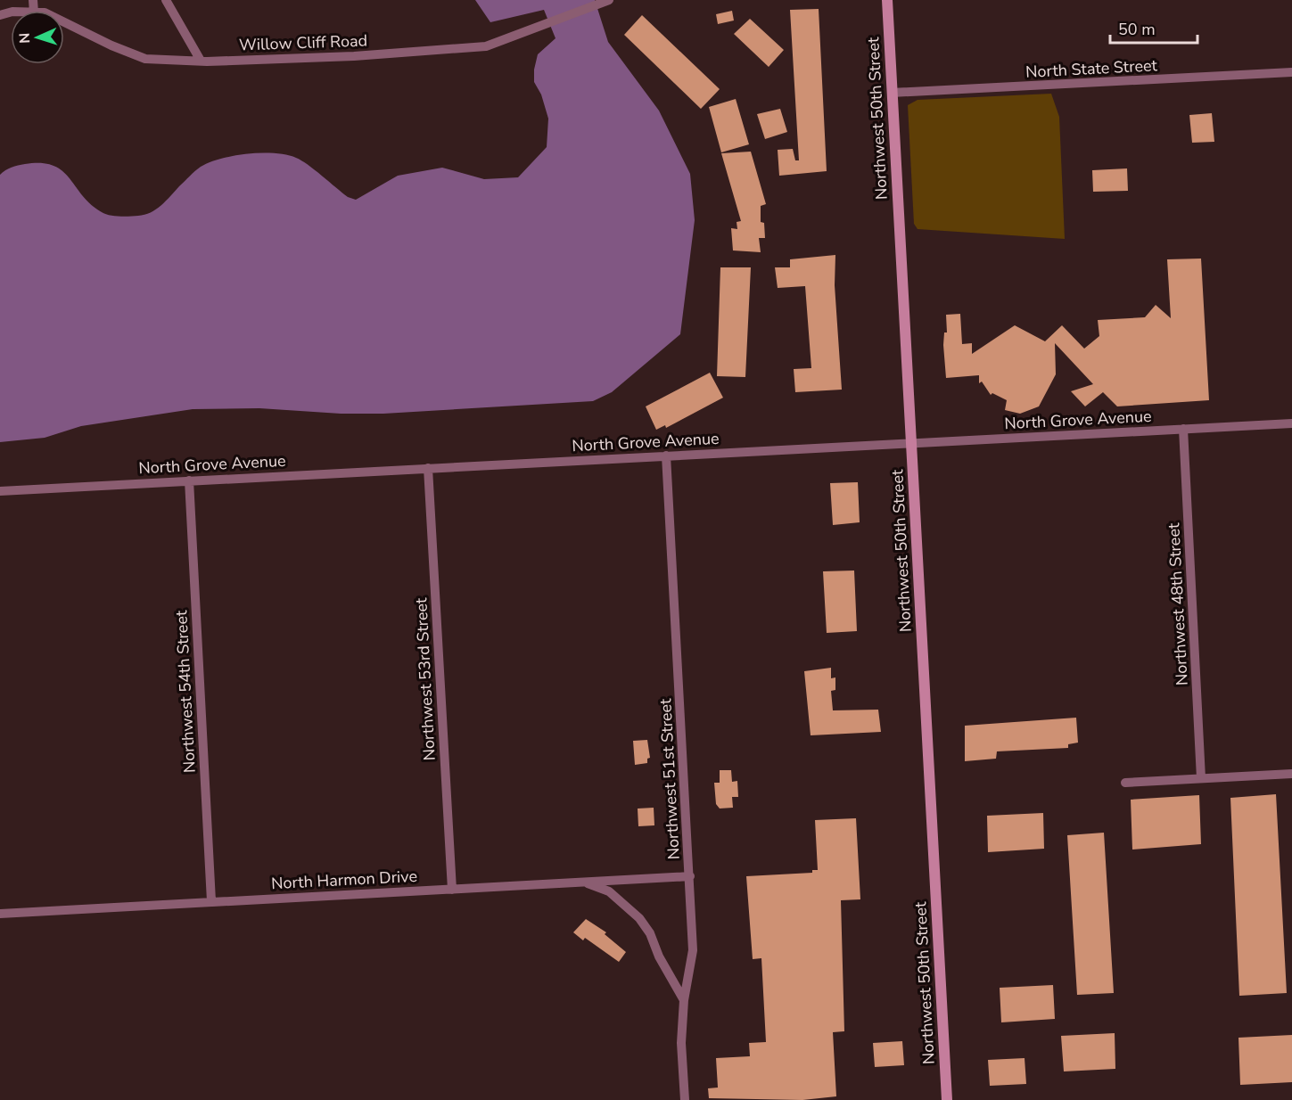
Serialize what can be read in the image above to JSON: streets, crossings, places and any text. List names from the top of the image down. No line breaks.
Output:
{"streets":{"main road":["Northwest 50th Street"],"street":["Willow Cliff Road","North State Street","North Grove Avenue","Northwest 48th Street","Northwest 53rd Street","Northwest 54th Street","Northwest 51st Street","North Harmon Drive"]},"crossings":[["North State Street","Northwest 50th Street"],["Northwest 50th Street","North Grove Avenue"],["North Grove Avenue","Northwest 48th Street"],["North Grove Avenue","Northwest 53rd Street"],["North Grove Avenue","Northwest 54th Street"],["North Grove Avenue","Northwest 51st Street"],["Northwest 53rd Street","North Harmon Drive"],["Northwest 54th Street","North Harmon Drive"],["Northwest 51st Street","North Harmon Drive"]],"scale_bar":"50 m","north":"left"}
